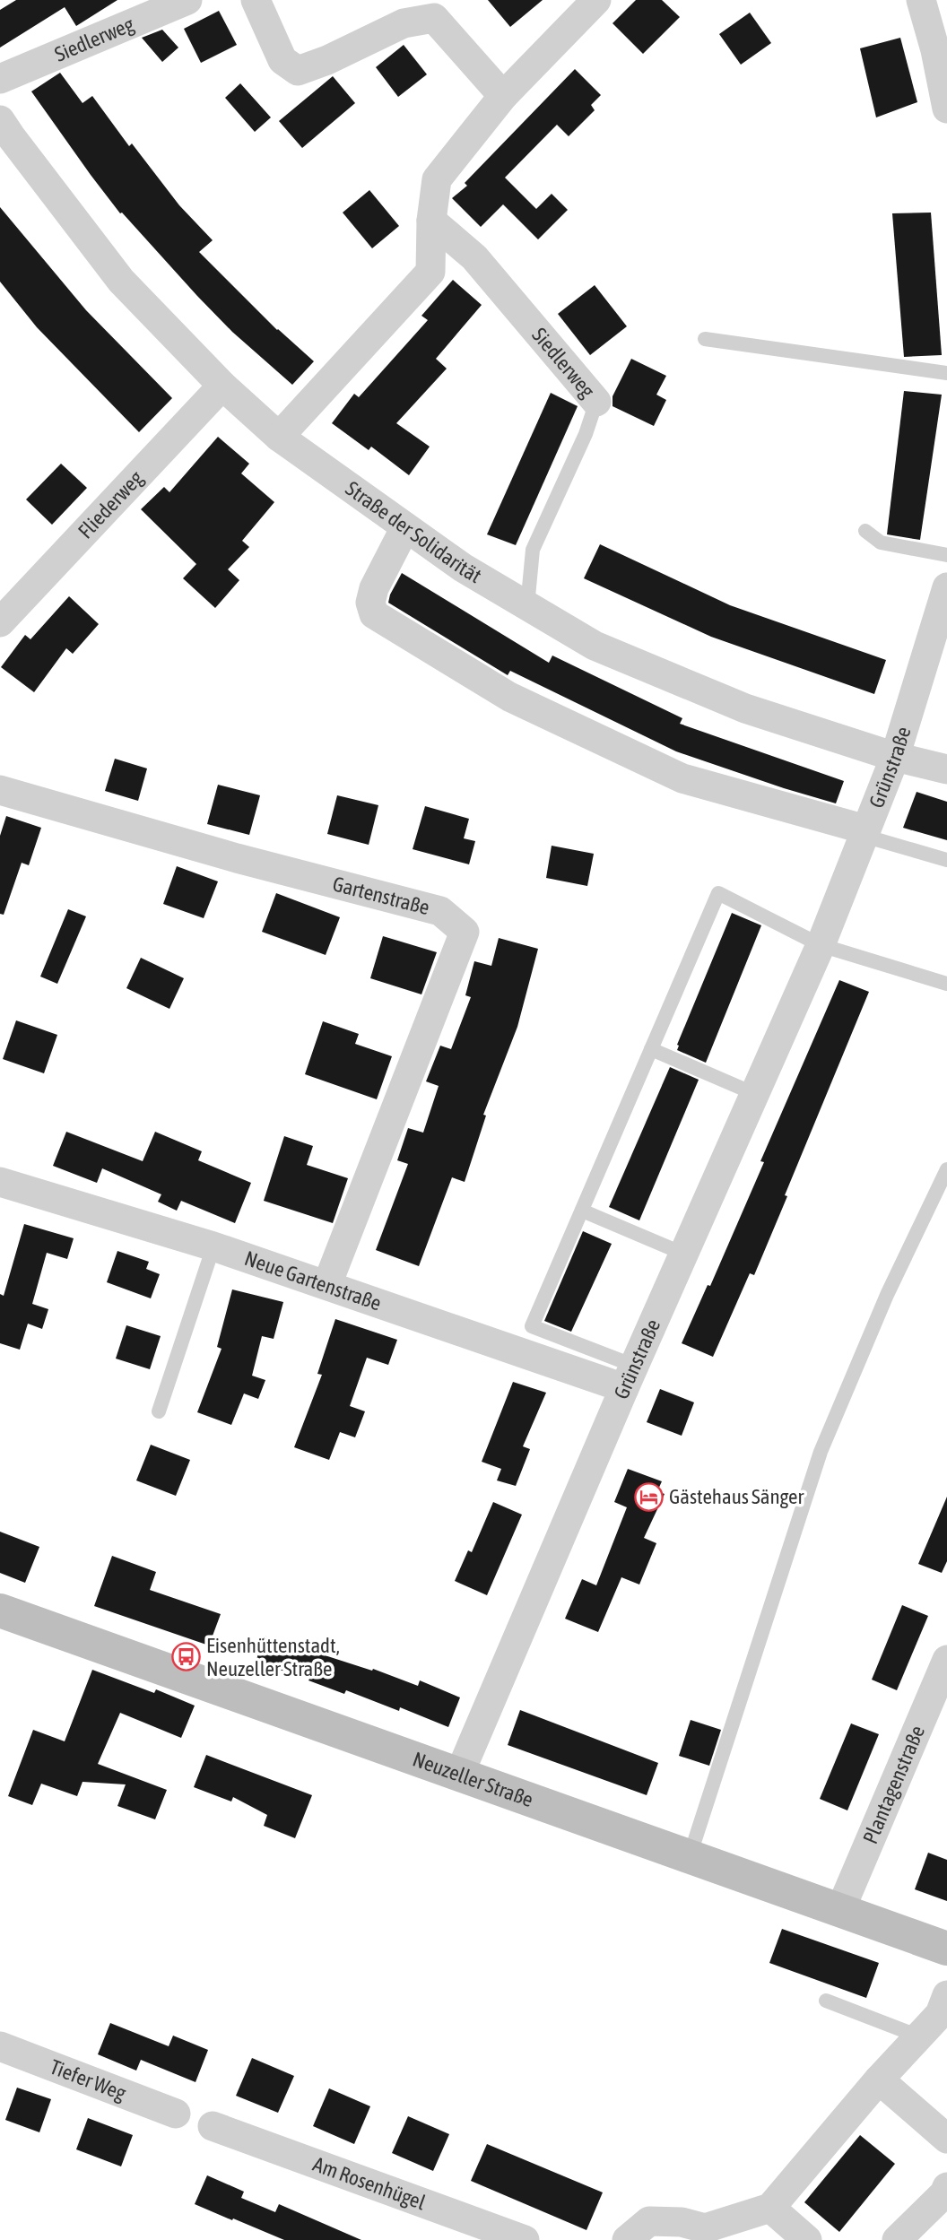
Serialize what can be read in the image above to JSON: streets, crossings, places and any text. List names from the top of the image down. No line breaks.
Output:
{"streets":{"main road":["Neuzeller Straße"],"street":["Siedlerweg","Fliederweg","Straße der Solidarität","Grünstraße","Gartenstraße","Neue Gartenstraße","Plantagenstraße","Tiefer Weg","Am Rosenhügel"]},"crossings":[["Siedlerweg","Straße der Solidarität"],["Fliederweg","Straße der Solidarität"],["Straße der Solidarität","Grünstraße"],["Grünstraße","Neue Gartenstraße"],["Grünstraße","Neuzeller Straße"],["Gartenstraße","Neue Gartenstraße"],["Neuzeller Straße","Plantagenstraße"]],"places":{"hotel":["Gästehaus Sänger"],"bus stop":["Eisenhüttenstadt, Neuzeller Straße"]}}
